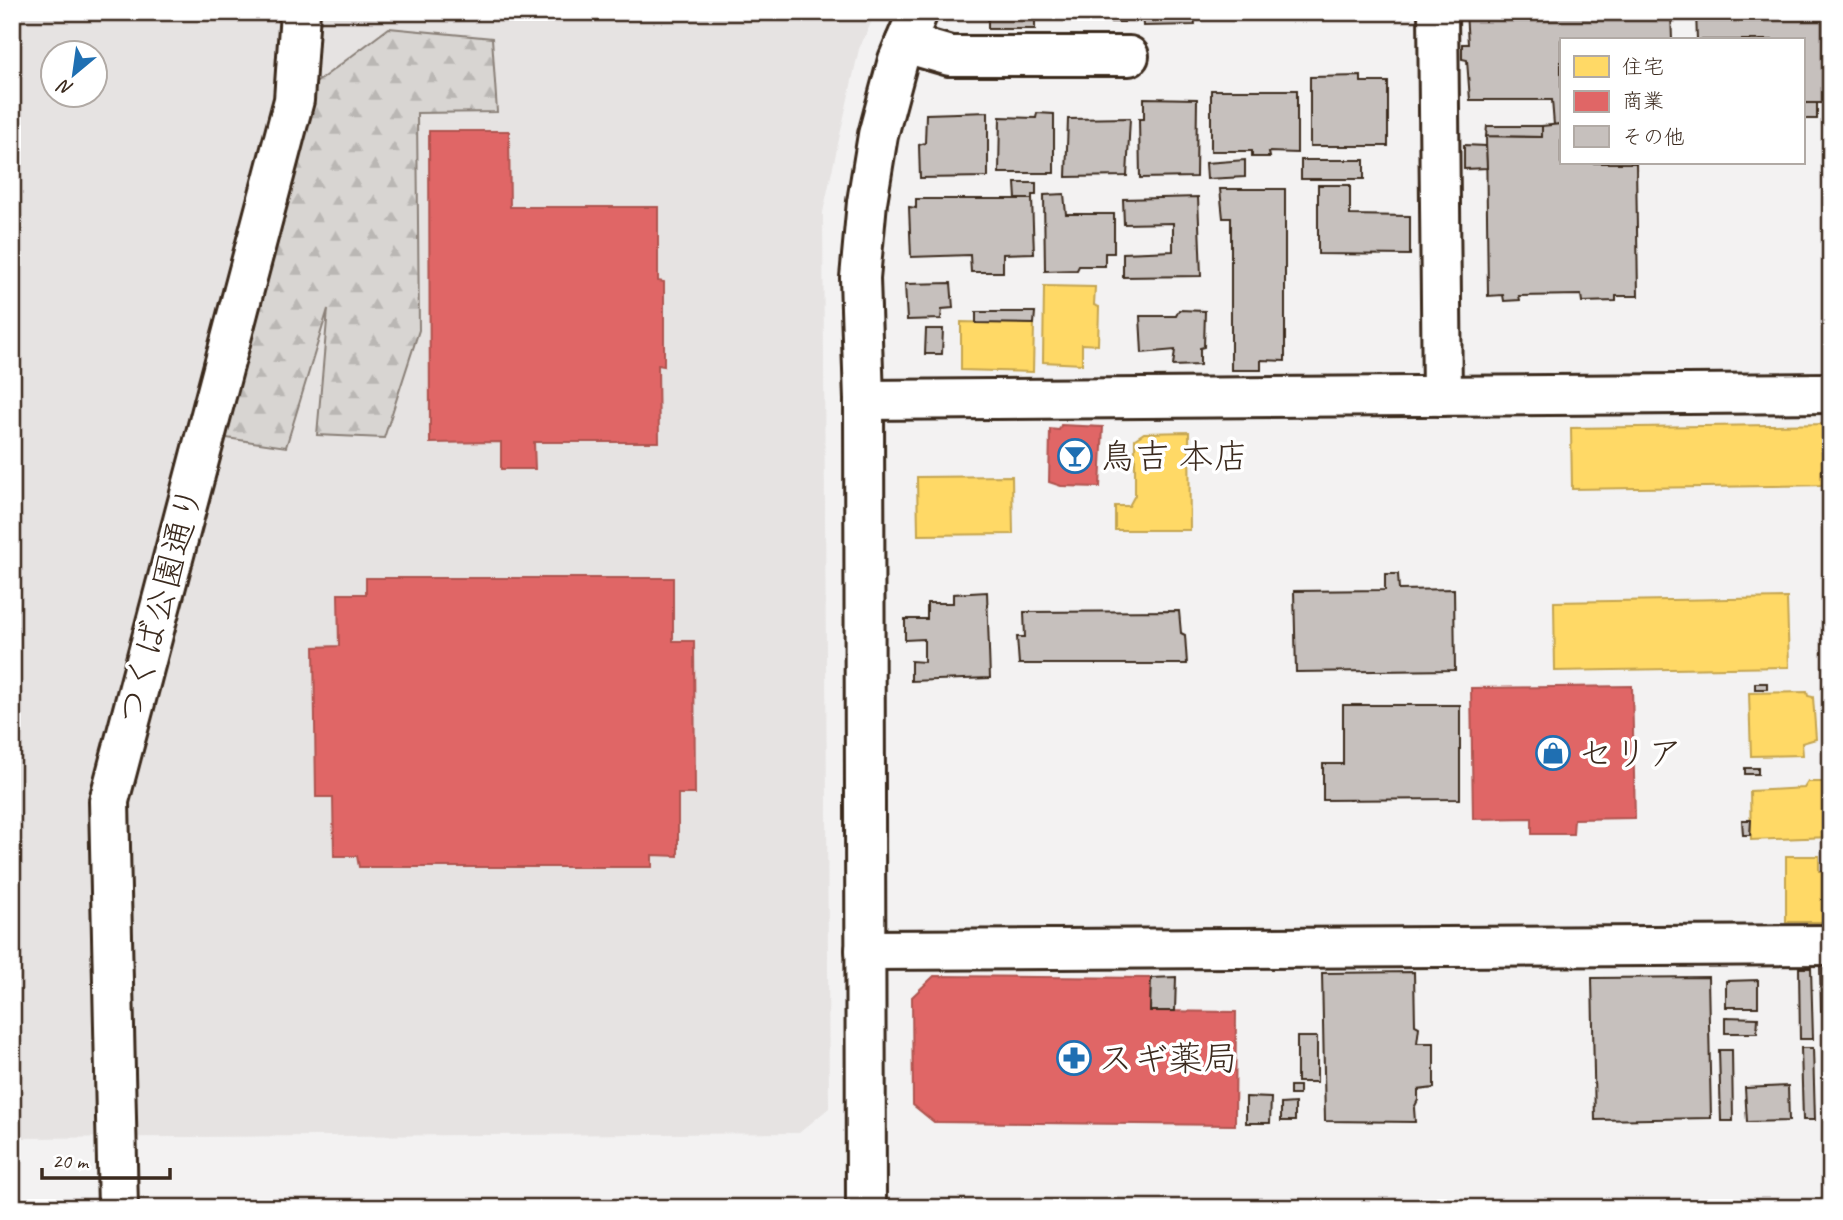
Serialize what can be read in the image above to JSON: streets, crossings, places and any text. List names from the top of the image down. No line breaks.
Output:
{"streets":{"street":["つくば公園通り"]},"places":{"bar":["鳥吉 本店"],"shop":["セリア"],"pharmacy":["スギ薬局"]},"legend":["住宅","商業","その他"],"scale_bar":"20 m","north":"bottom left"}
